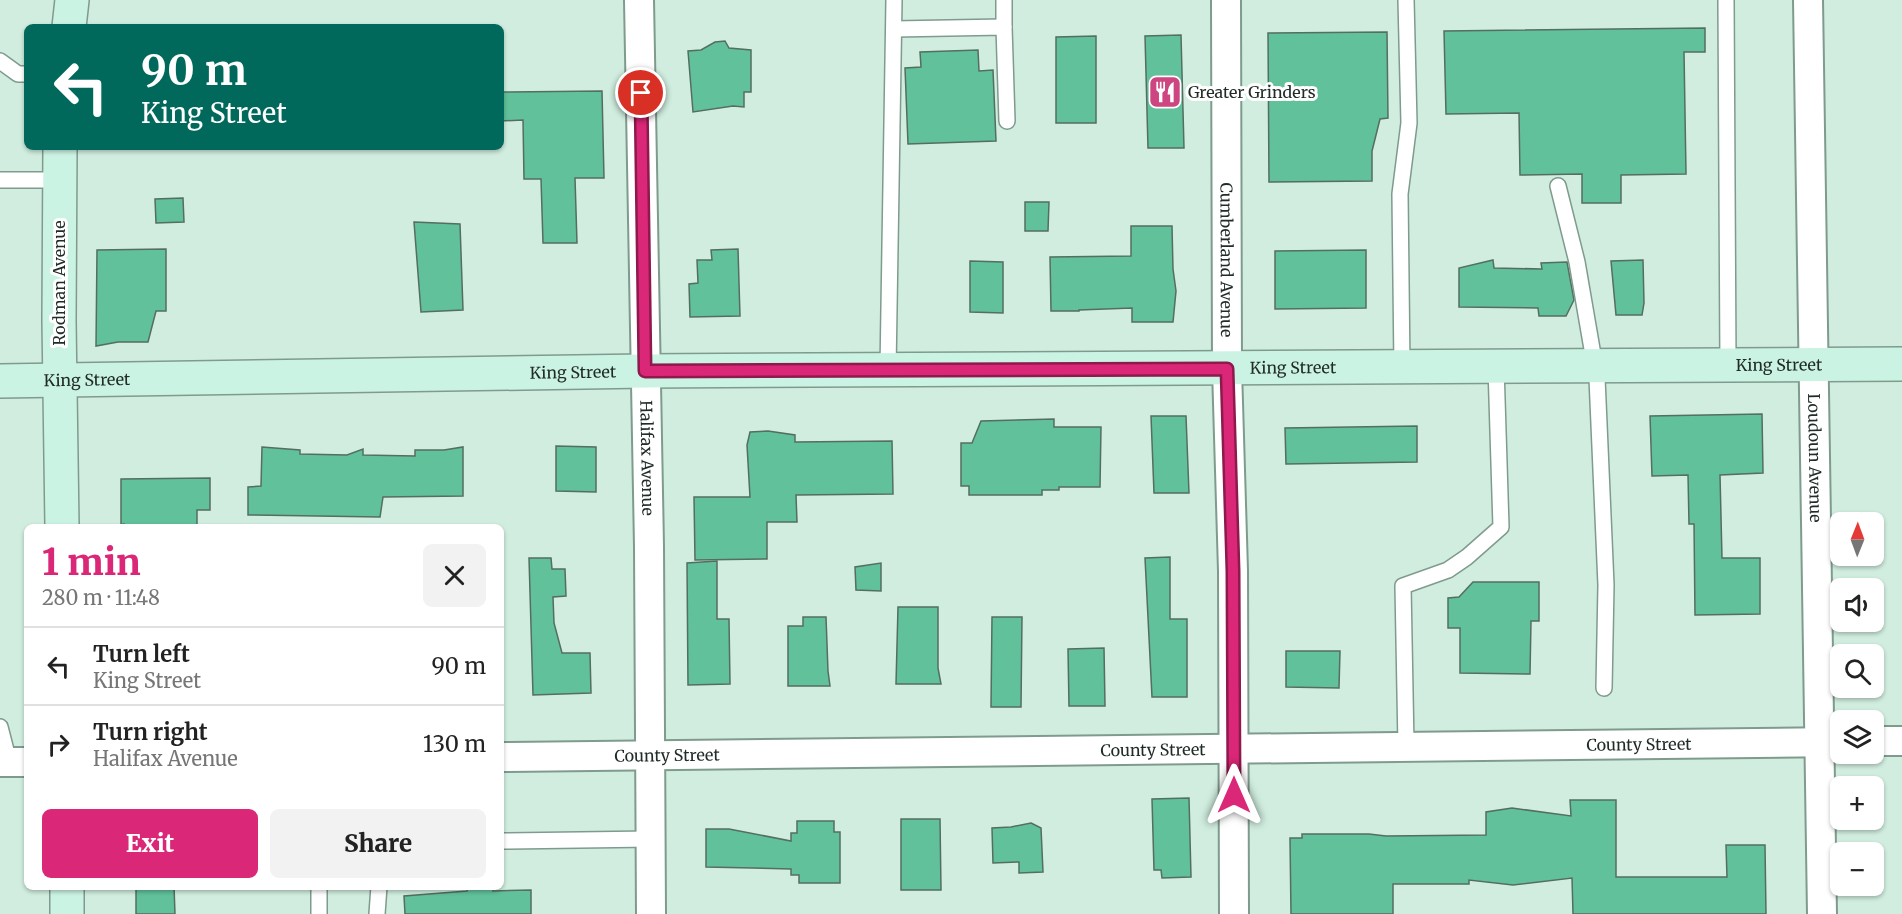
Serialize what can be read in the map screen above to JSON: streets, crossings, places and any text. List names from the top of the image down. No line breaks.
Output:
{"streets":{"street":["Cumberland Avenue","Rodman Avenue","King Street","Halifax Avenue","Loudoun Avenue","County Street"]},"crossings":[["Cumberland Avenue","King Street"],["Cumberland Avenue","County Street"],["Rodman Avenue","King Street"],["King Street","Halifax Avenue"],["King Street","Loudoun Avenue"],["Halifax Avenue","County Street"],["Loudoun Avenue","County Street"]],"places":{"restaurant":["Greater Grinders"]},"north":"top","page":{"turn":["90 m","King Street"],"map_buttons":["+","−"],"heading":["1 min","280 m · 11:48"],"list":[{"name":"Turn left","note":"King Street","value":"90 m"},{"name":"Turn right","note":"Halifax Avenue","value":"130 m"}],"buttons":["Exit","Share"]}}
